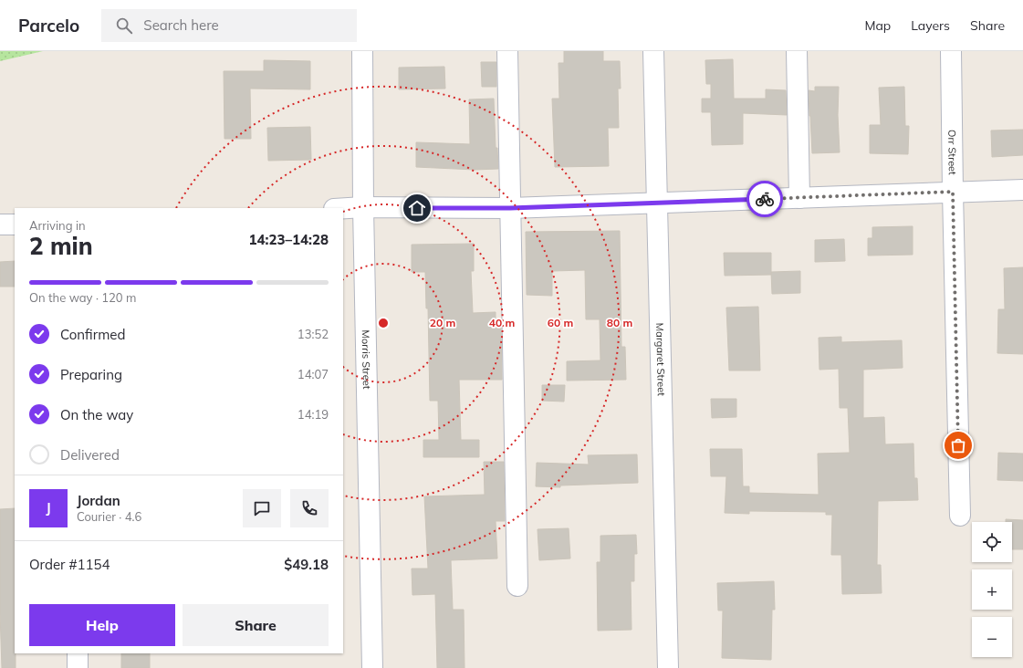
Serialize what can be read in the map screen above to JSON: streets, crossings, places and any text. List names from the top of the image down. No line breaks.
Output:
{"streets":{"street":["Orr Street","Morris Street","Margaret Street"]},"page":{"header":"Parcelo","search":"Search here","nav":["Map","Layers","Share"],"heading":["2 min","Arriving in","14:23–14:28"],"panel":["Jordan","Courier · 4.6","Order #1154","$49.18"],"bar":"On the way · 120 m","list":[["Confirmed","13:52"],["Preparing","14:07"],["On the way","14:19"],"Delivered"],"round":"J","map_buttons":["+","−"],"buttons":["Help","Share"]},"rings":["20 m","40 m","60 m","80 m"]}
